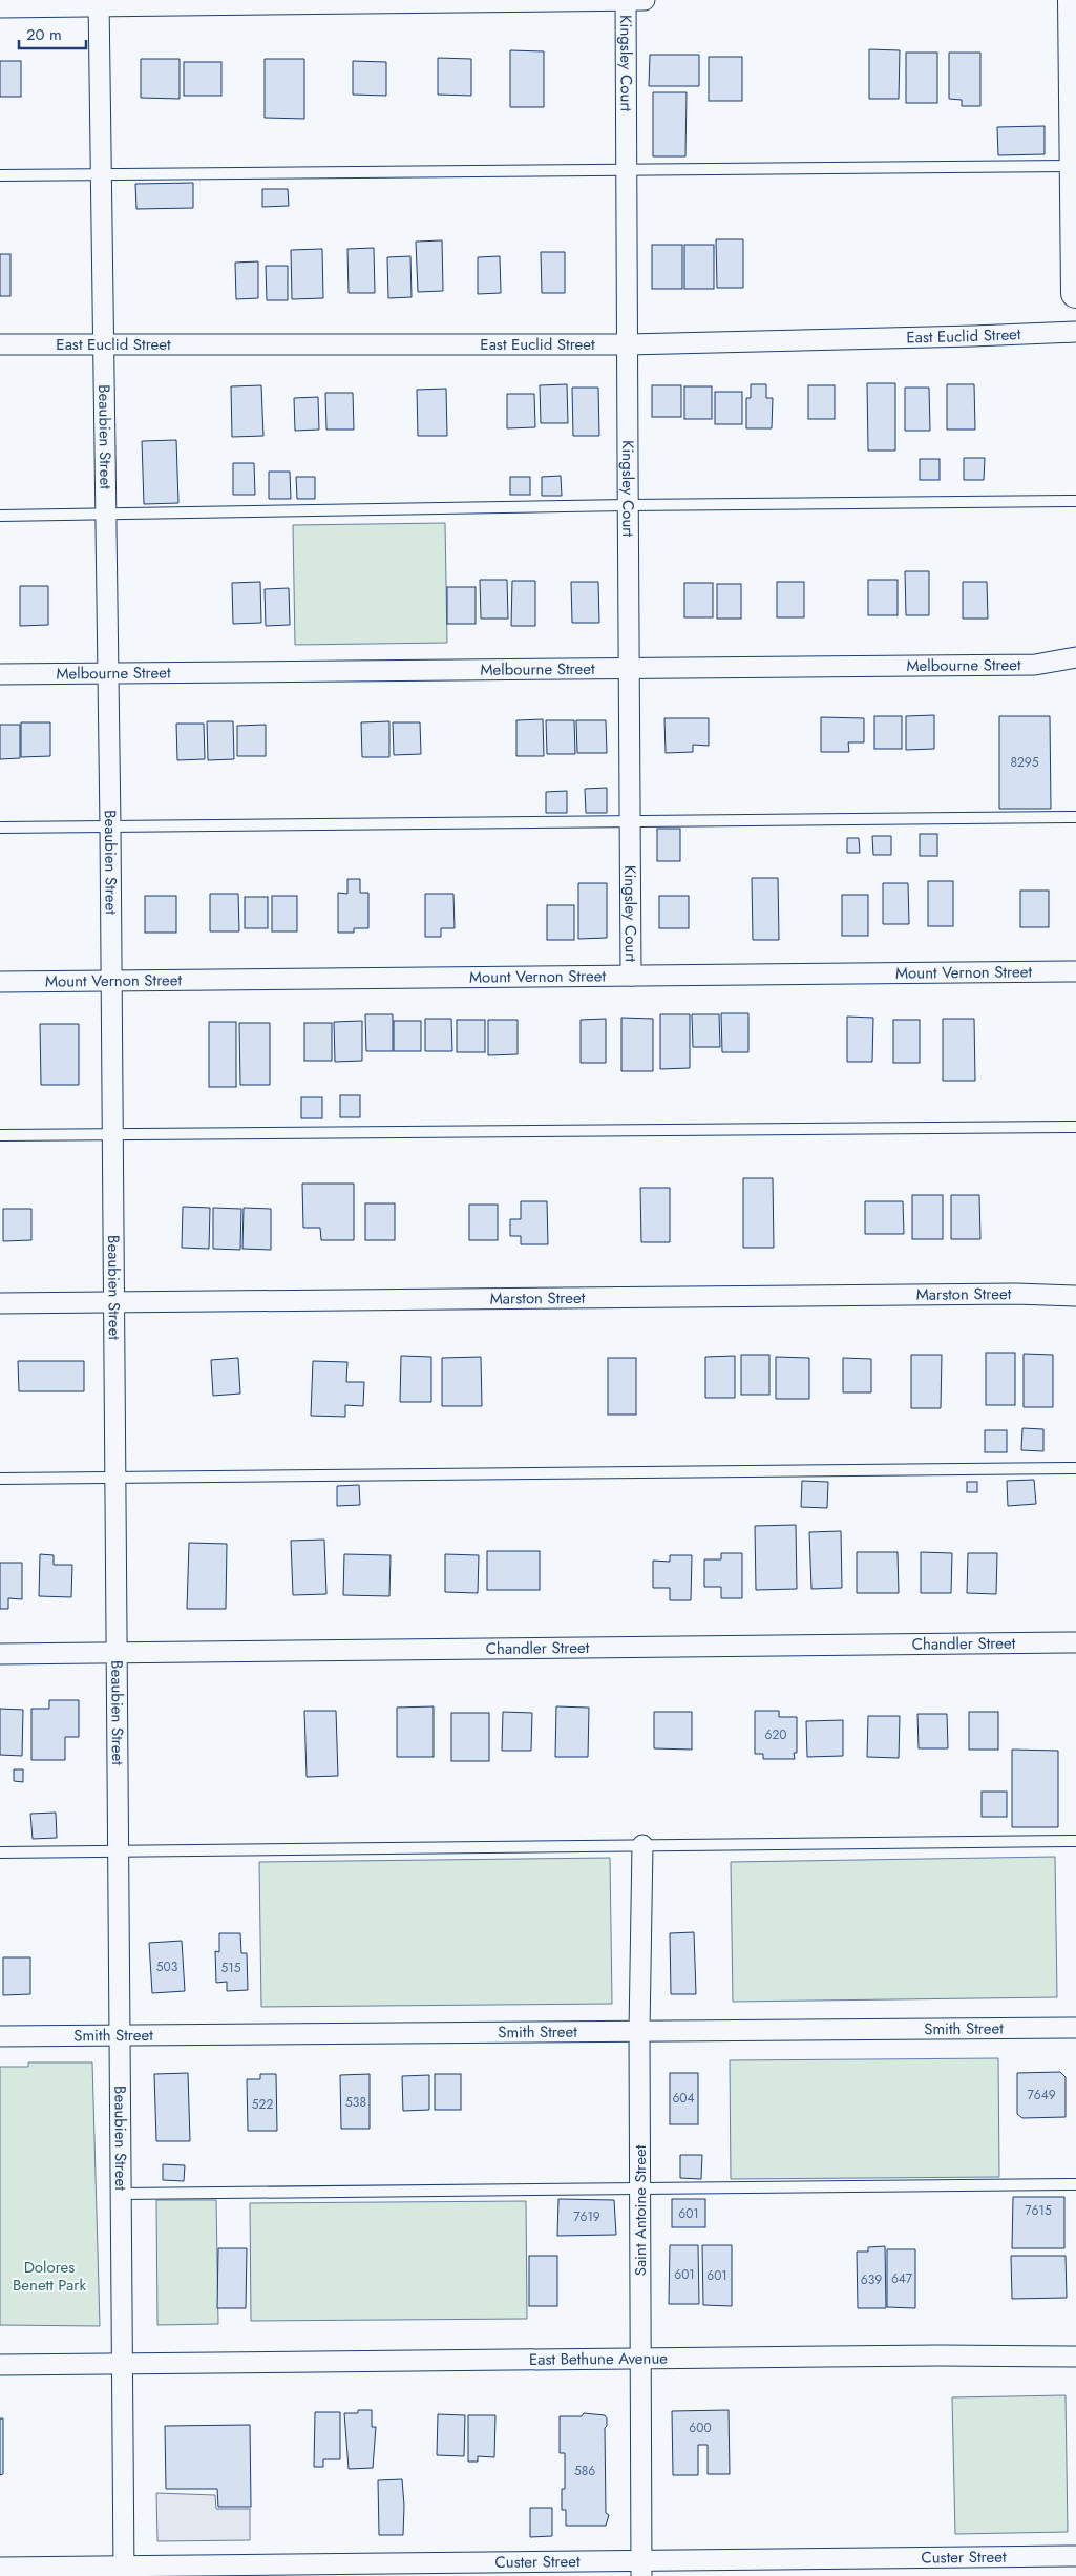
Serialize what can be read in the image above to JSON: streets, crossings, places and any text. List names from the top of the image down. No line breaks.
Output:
{"streets":{"street":["Kingsley Court","East Euclid Street","Beaubien Street","Melbourne Street","Mount Vernon Street","Marston Street","Chandler Street","Smith Street","Saint Antoine Street","East Bethune Avenue","Custer Street"]},"crossings":[["Kingsley Court","East Euclid Street"],["Kingsley Court","Melbourne Street"],["Kingsley Court","Mount Vernon Street"],["East Euclid Street","Beaubien Street"],["Beaubien Street","Melbourne Street"],["Beaubien Street","Mount Vernon Street"],["Beaubien Street","Marston Street"],["Beaubien Street","Chandler Street"],["Beaubien Street","Smith Street"],["Beaubien Street","East Bethune Avenue"],["Beaubien Street","Custer Street"],["Smith Street","Saint Antoine Street"],["Saint Antoine Street","East Bethune Avenue"],["Saint Antoine Street","Custer Street"]],"parks":["Dolores Benett Park"],"house_numbers":["8295","620","503","515","7649","604","538","522","7615","601","7619","601","601","647","639","600","586"],"scale_bar":"20 m"}
